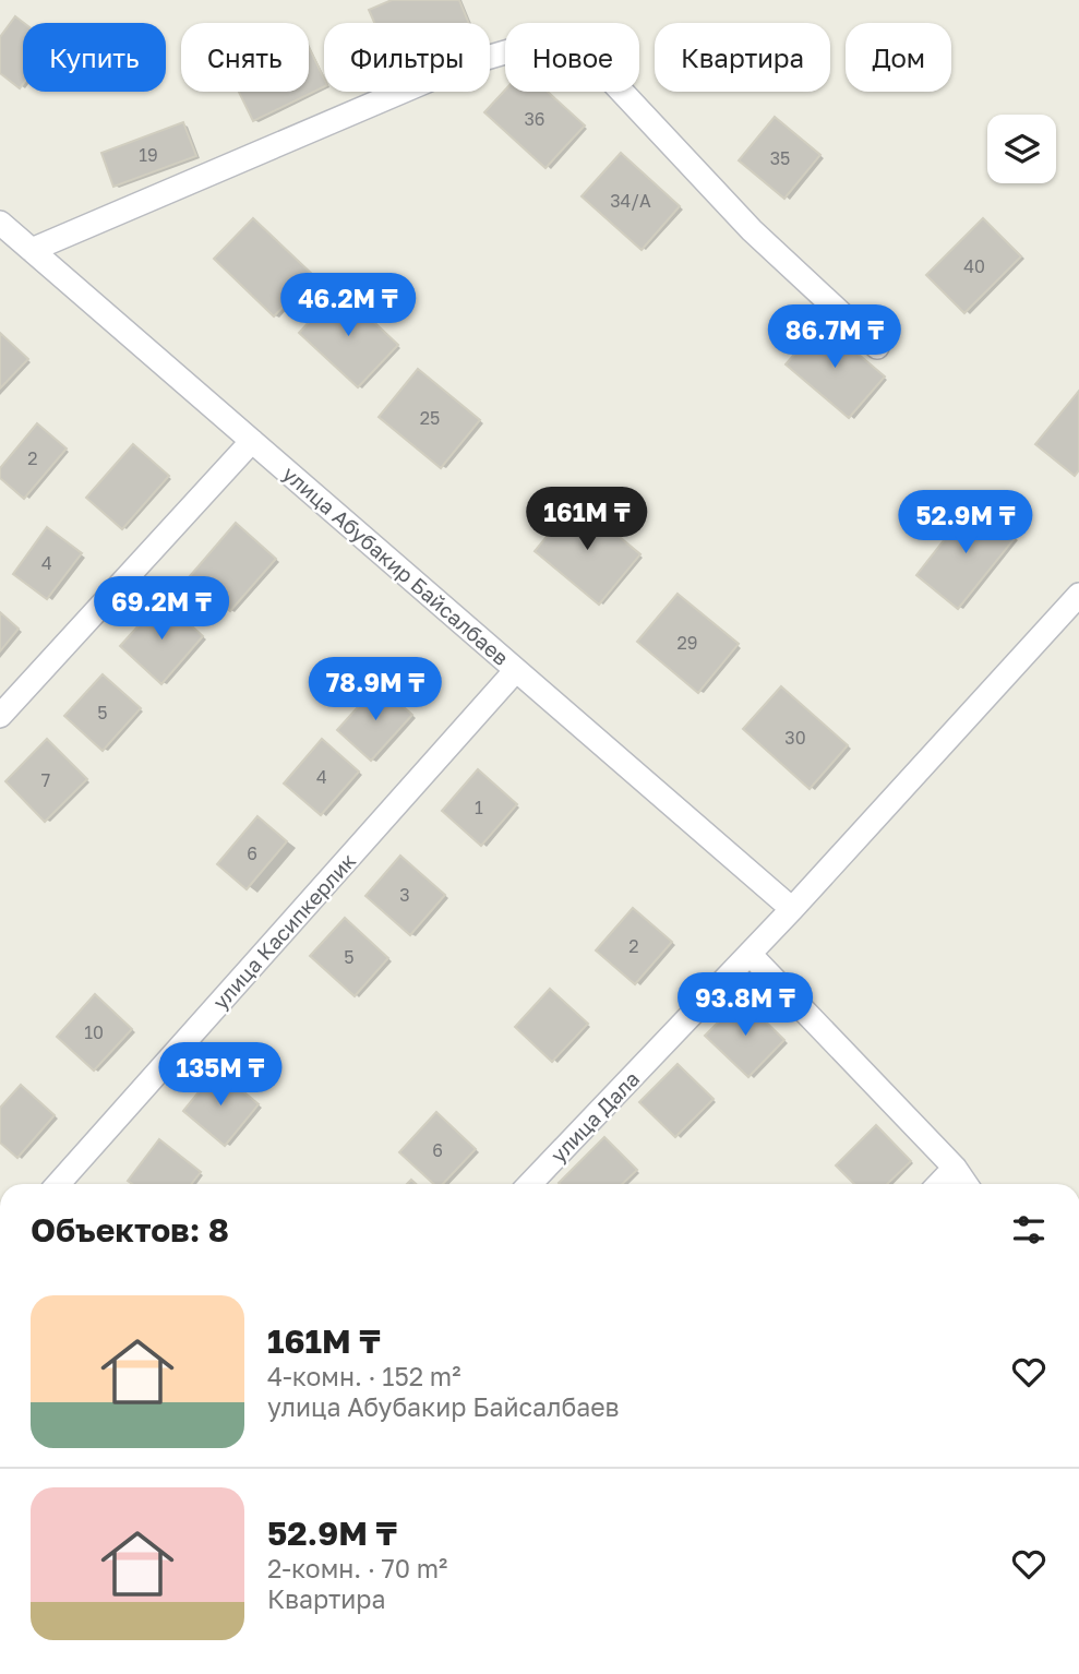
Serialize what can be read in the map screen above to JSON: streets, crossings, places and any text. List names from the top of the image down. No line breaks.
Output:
{"streets":{"street":["улица Абубакир Байсалбаев","улица Касипкерлик","улица Дала"]},"crossings":[["улица Абубакир Байсалбаев","улица Касипкерлик"],["улица Абубакир Байсалбаев","улица Дала"]],"house_numbers":["36","19","35","34/А","40","25","2","4","29","5","30","4","7","1","6","3","2","5","10","6"],"page":{"chip":["Купить","Снять","Фильтры","Новое","Квартира","Дом"],"price":["46.2M ₸","86.7M ₸","161M ₸","52.9M ₸","69.2M ₸","78.9M ₸","93.8M ₸","135M ₸"],"heading":"Объектов: 8","list":[{"name":"161M ₸","note":"4-комн. · 152 m² · улица Абубакир Байсалбаев"},{"name":"52.9M ₸","note":"2-комн. · 70 m² · Квартира"}]}}
